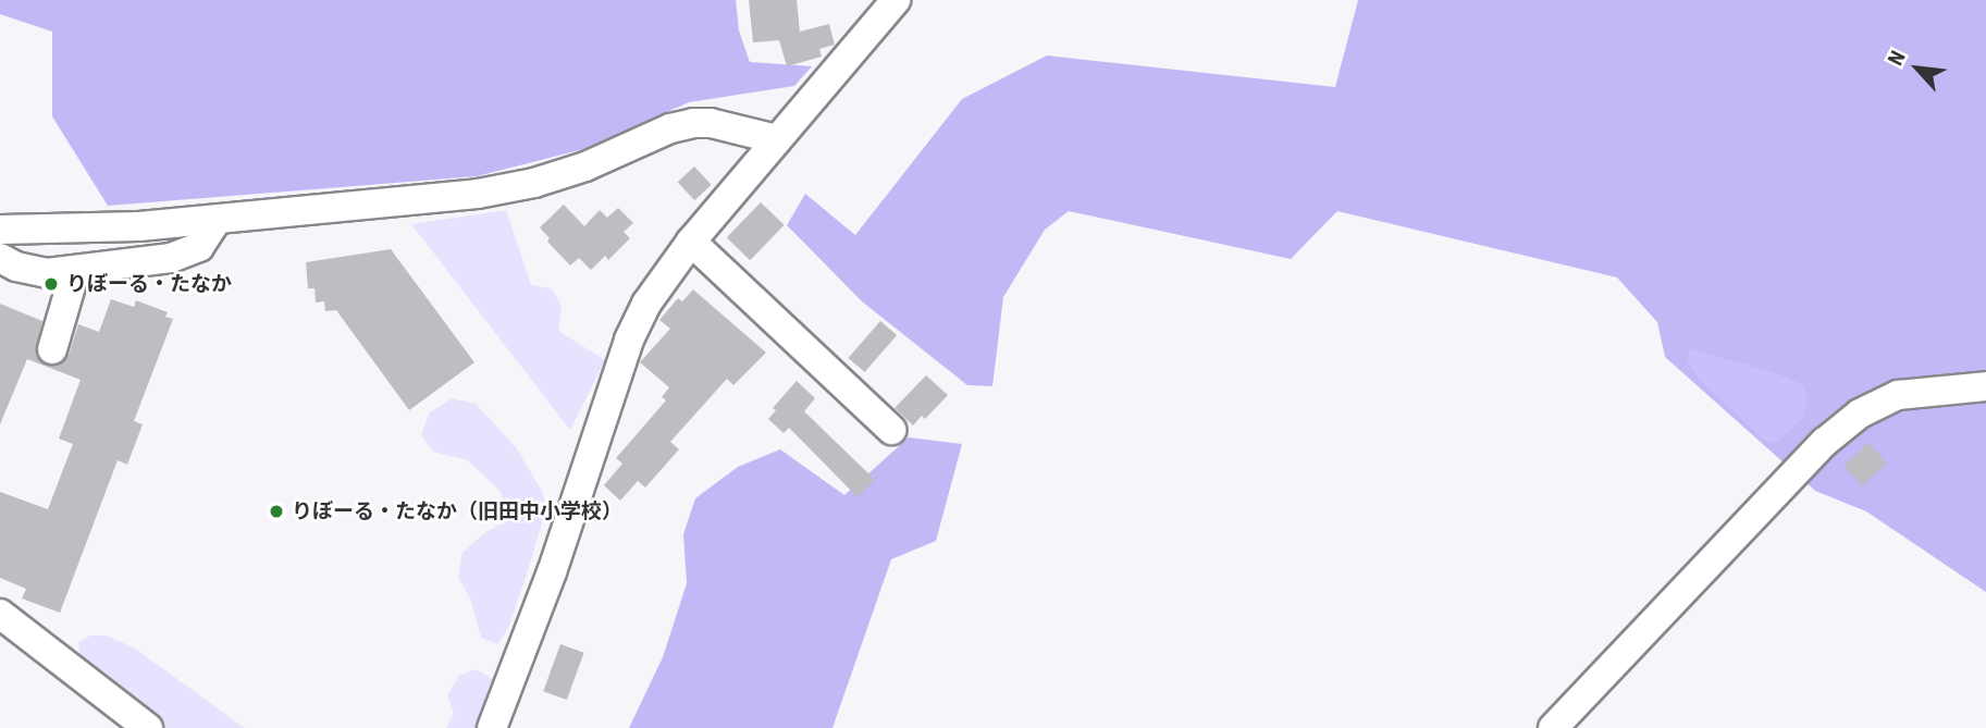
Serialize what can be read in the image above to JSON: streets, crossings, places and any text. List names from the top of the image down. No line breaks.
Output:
{"places":["りぼーる・たなか","りぼーる・たなか（旧田中小学校）"],"north":"top left"}
